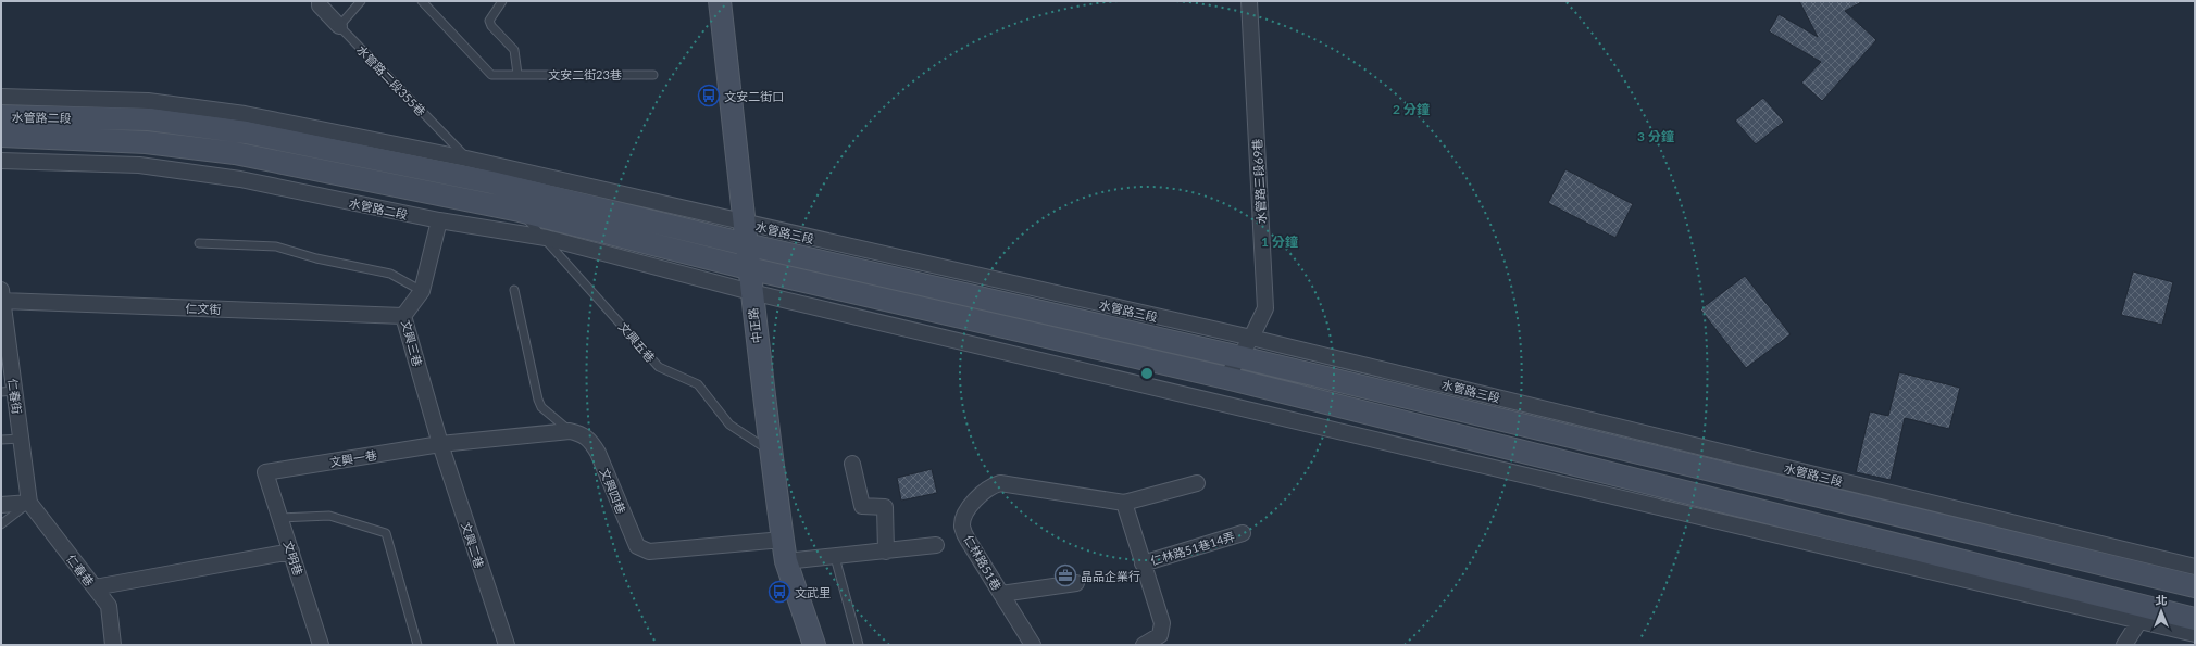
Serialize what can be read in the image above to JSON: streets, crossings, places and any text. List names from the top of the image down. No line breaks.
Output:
{"streets":{"street":["水管路二段","水管路三段69巷","水管路三段","仁文街","中正路","文興三巷","仁春街","文興一巷","文興四巷","文興二巷","仁林路51巷14弄","文明巷","仁林路51巷","仁春巷"],"lane":["文安二街23巷","水管路二段355巷","文興五巷"]},"crossings":[["水管路二段355巷","水管路二段"],["水管路二段355巷","文興五巷"],["水管路二段","水管路三段"],["水管路二段","中正路"],["水管路二段","文興五巷"],["水管路二段","文興三巷"],["水管路三段69巷","水管路三段"],["水管路三段","中正路"],["仁文街","文興三巷"],["仁文街","仁春街"],["中正路","文興五巷"],["中正路","文興四巷"],["文興三巷","文興一巷"],["文興三巷","文興四巷"],["文興三巷","文興二巷"],["仁春街","仁春巷"],["文興一巷","文興四巷"],["文興一巷","文興二巷"],["文興一巷","文明巷"],["文興四巷","文興二巷"]],"places":{"bus stop":["文安二街口","文武里"],"office":["晶品企業行"]},"north":"top","rings":["2 分鐘","3 分鐘","1 分鐘"]}
